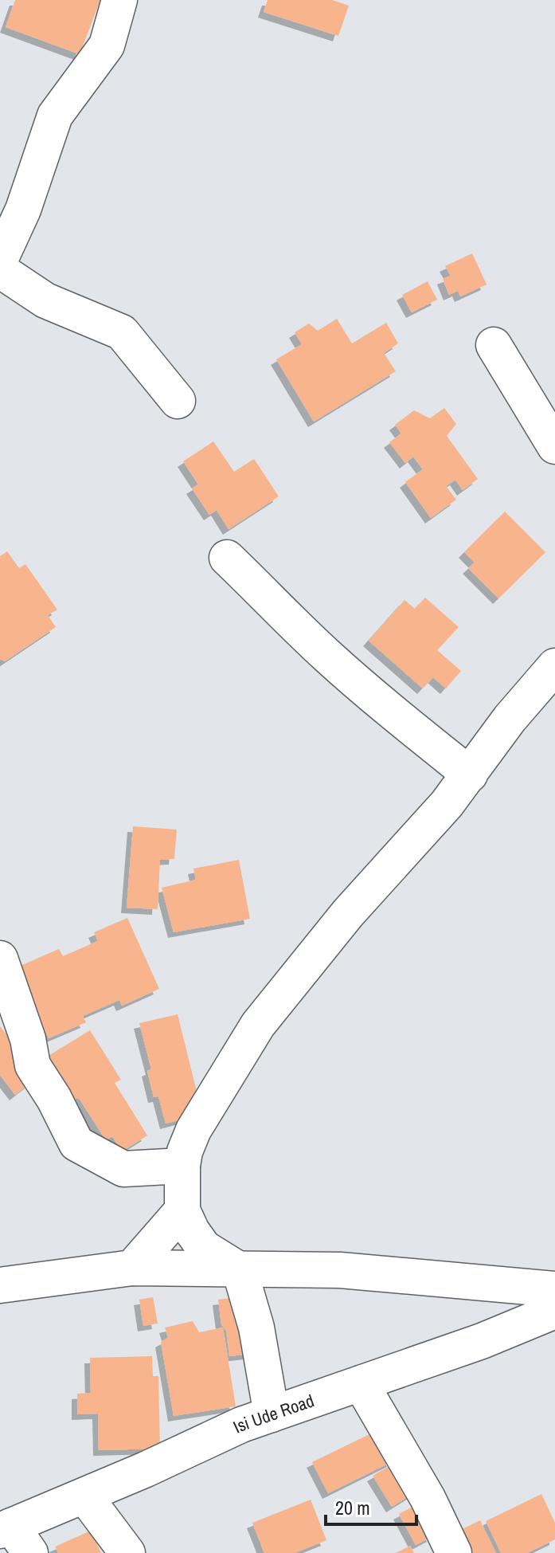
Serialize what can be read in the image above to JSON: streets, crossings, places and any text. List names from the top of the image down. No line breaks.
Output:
{"streets":{"street":["Isi Ude Road"]},"scale_bar":"20 m"}
